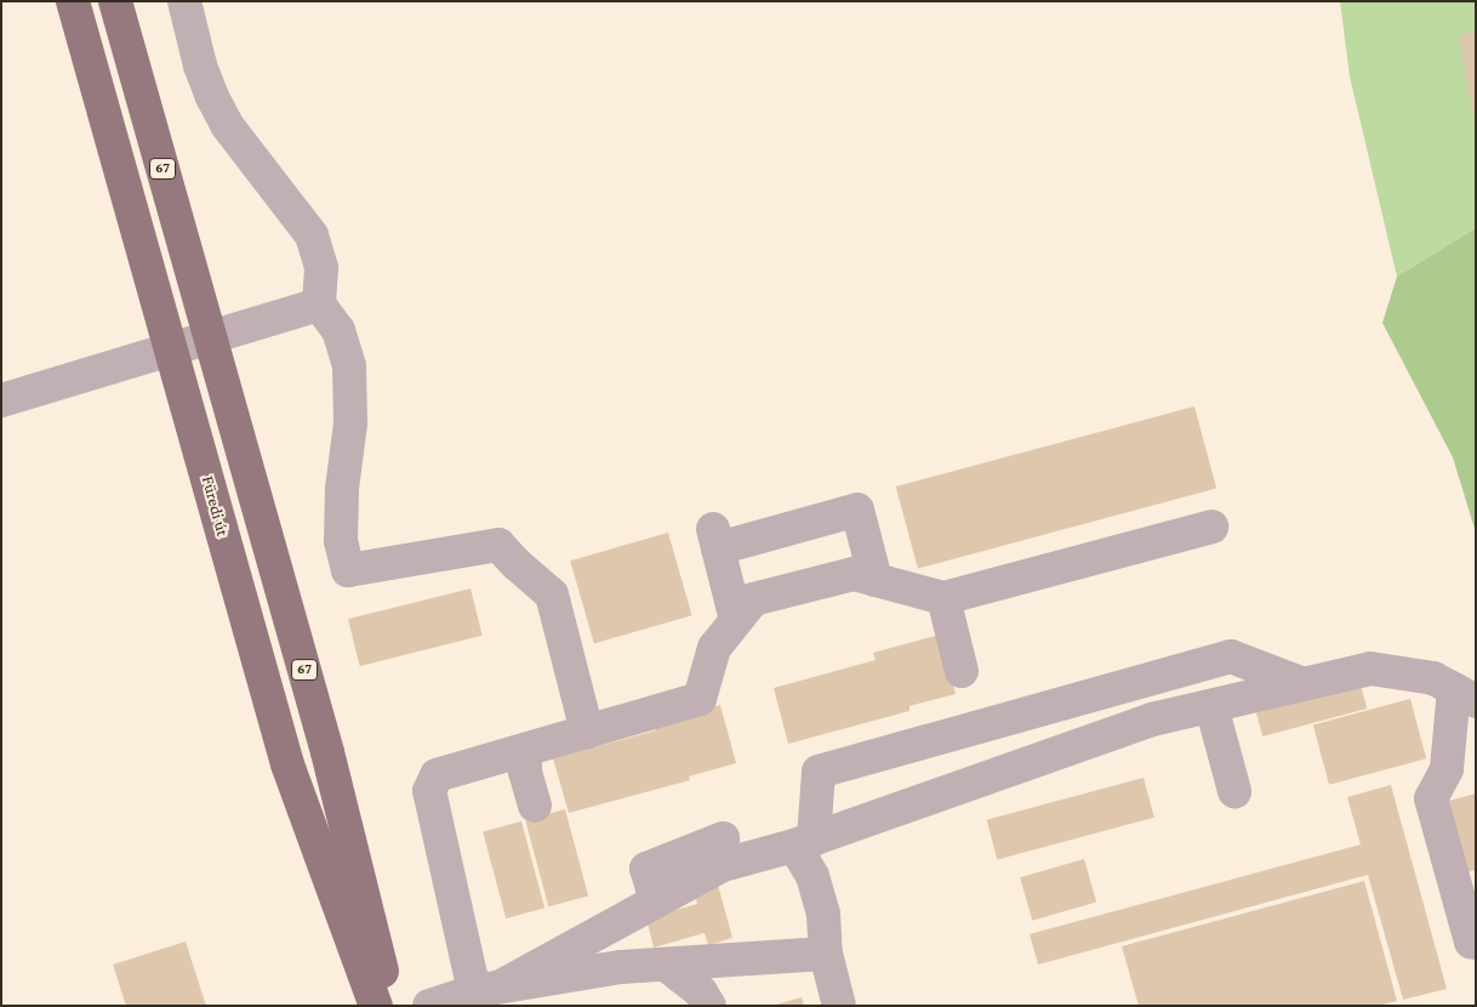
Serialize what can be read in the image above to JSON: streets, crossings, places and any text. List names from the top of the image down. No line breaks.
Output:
{"streets":{"main road":["67","Füredi út"]}}
